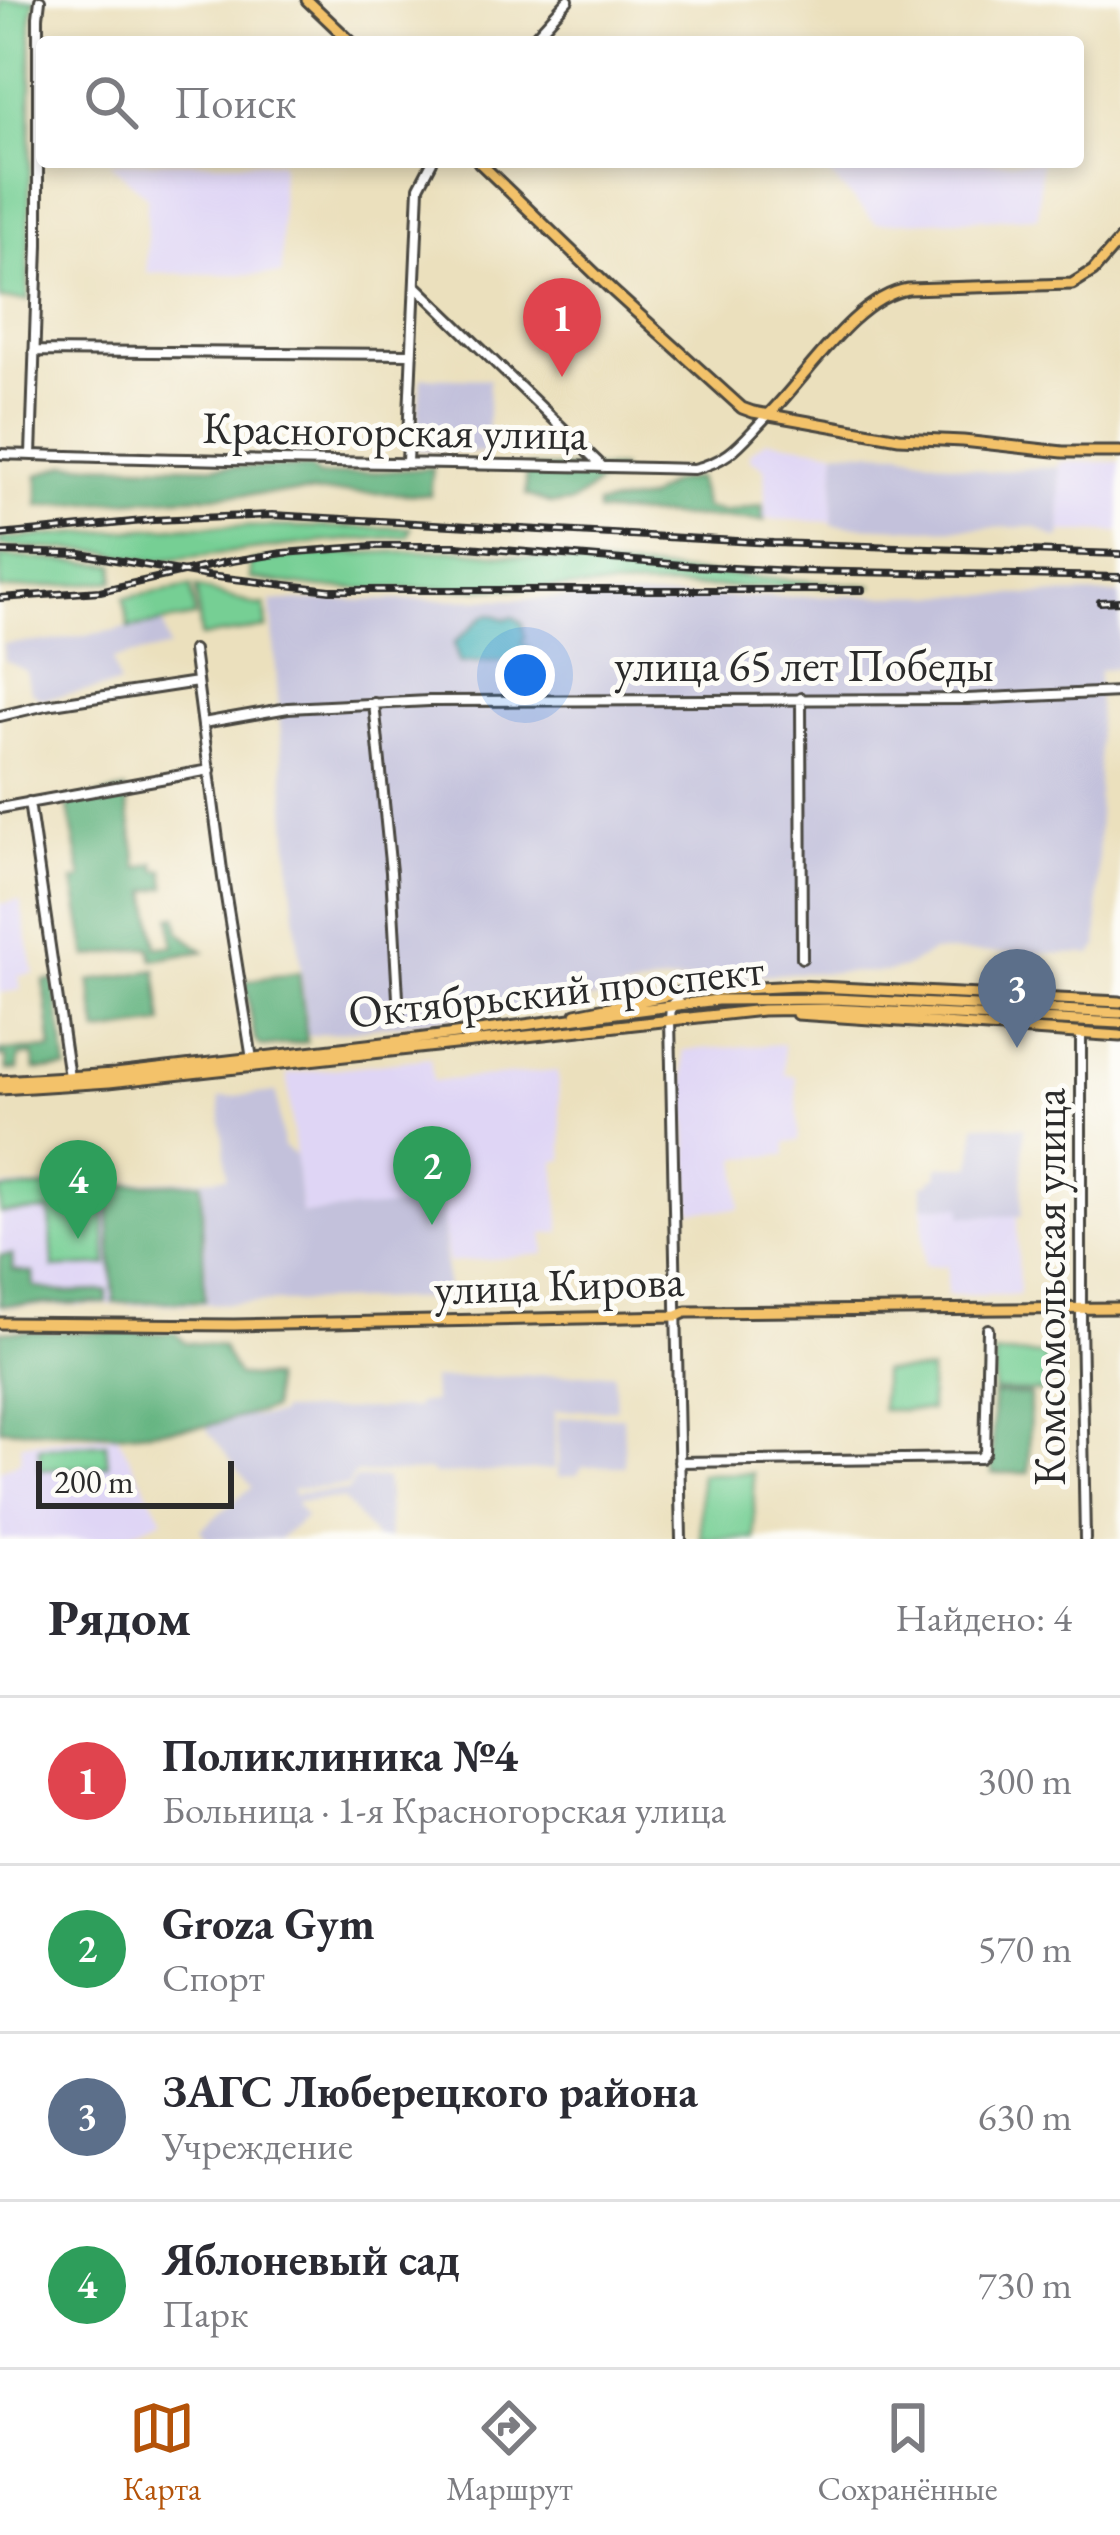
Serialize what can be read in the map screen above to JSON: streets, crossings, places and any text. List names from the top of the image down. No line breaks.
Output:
{"streets":{"main road":["Октябрьский проспект","улица Кирова"],"street":["Красногорская улица","улица 65 лет Победы","Комсомольская улица"]},"crossings":[["улица Кирова","Комсомольская улица"]],"scale_bar":"200 m","page":{"search":"Поиск","pins":["1","3","2","4"],"scale":"200 m","heading":["Рядом","Найдено: 4"],"list":[{"mark":"1","name":"Поликлиника №4","note":"Больница · 1-я Красногорская улица","value":"300 m"},{"mark":"2","name":"Groza Gym","note":"Спорт","value":"570 m"},{"mark":"3","name":"ЗАГС Люберецкого района","note":"Учреждение","value":"630 m"},{"mark":"4","name":"Яблоневый сад","note":"Парк","value":"730 m"}],"nav":["Карта","Маршрут","Сохранённые"]}}
